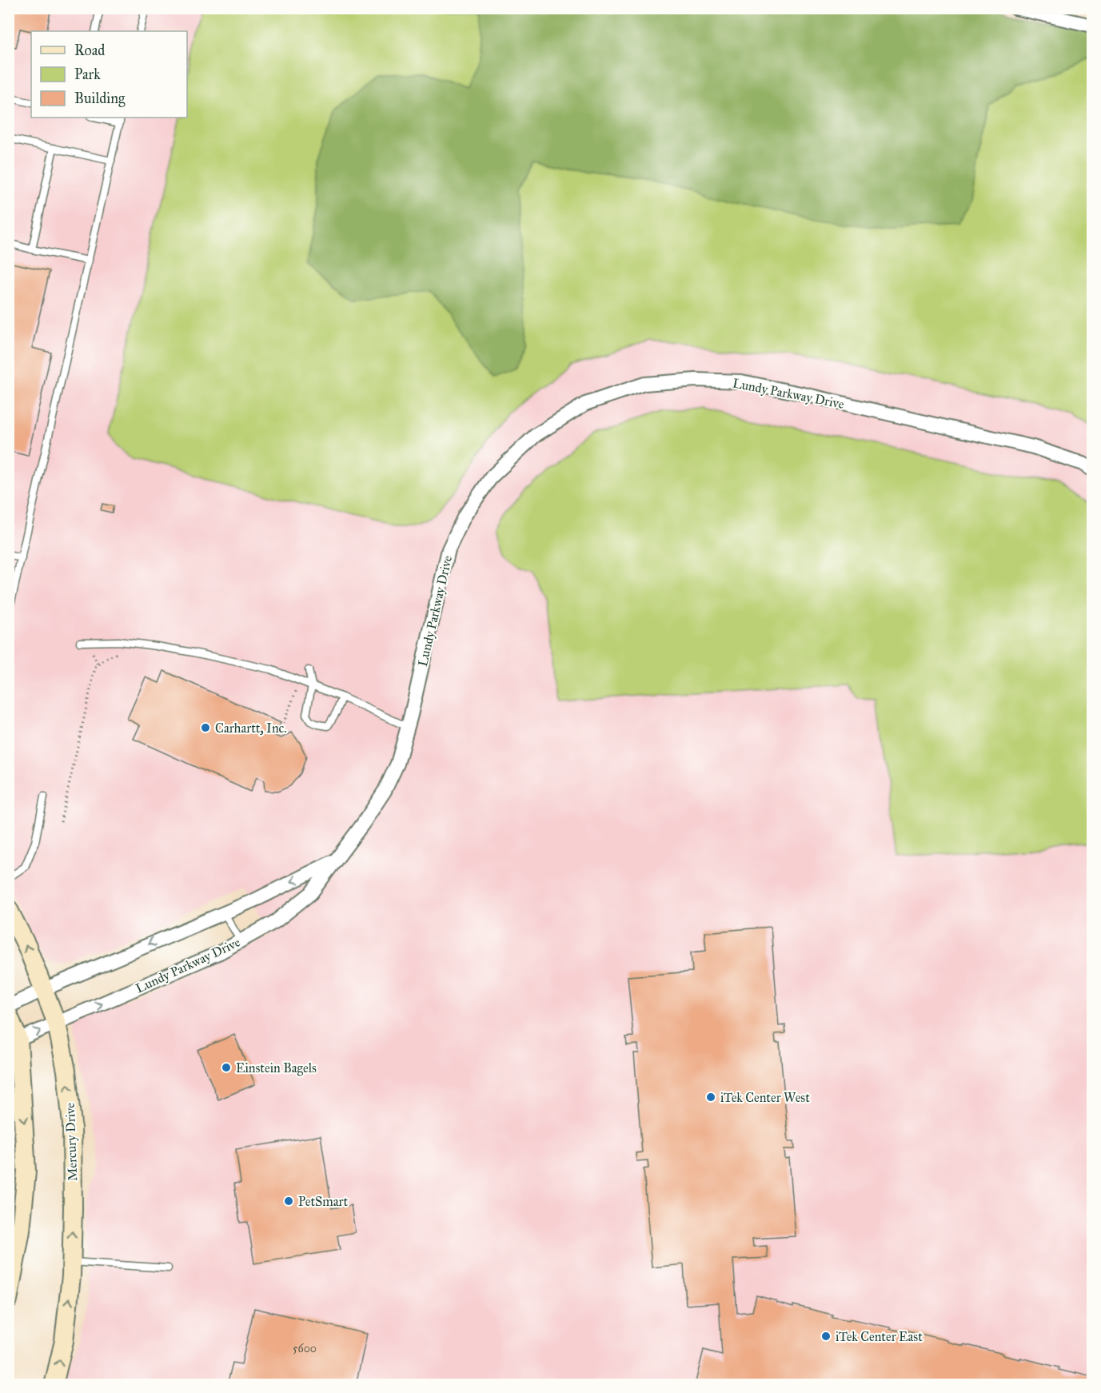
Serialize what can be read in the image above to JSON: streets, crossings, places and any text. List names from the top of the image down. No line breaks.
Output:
{"streets":{"street":["Lundy Parkway Drive","Mercury Drive"]},"crossings":[["Lundy Parkway Drive","Mercury Drive"]],"places":["Carhartt, Inc.","Einstein Bagels","iTek Center West","PetSmart","iTek Center East"],"house_numbers":["5600"],"legend":["Road","Park","Building"]}
